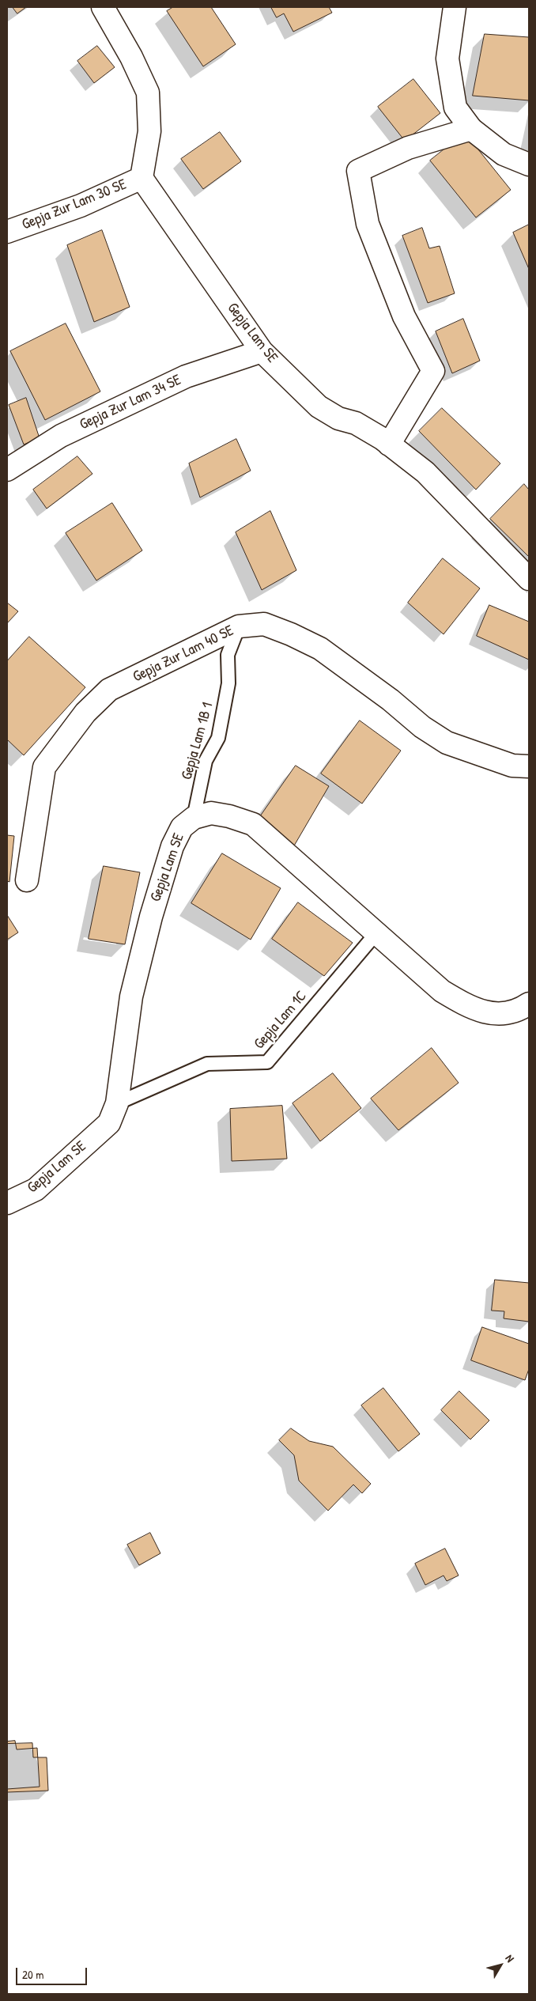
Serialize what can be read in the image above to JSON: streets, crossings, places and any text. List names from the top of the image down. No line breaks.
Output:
{"streets":{"street":["Gepja Zur Lam 30 SE","Gepja Lam SE","Gepja Zur Lam 34 SE","Gepja Zur Lam 40 SE"],"lane":["Gepja Lam 1B 1","Gepja Lam 1C"]},"crossings":[["Gepja Zur Lam 30 SE","Gepja Lam SE"],["Gepja Lam SE","Gepja Zur Lam 34 SE"],["Gepja Lam SE","Gepja Lam 1B 1"],["Gepja Lam SE","Gepja Lam 1C"],["Gepja Zur Lam 40 SE","Gepja Lam 1B 1"]],"scale_bar":"20 m","north":"top right"}
